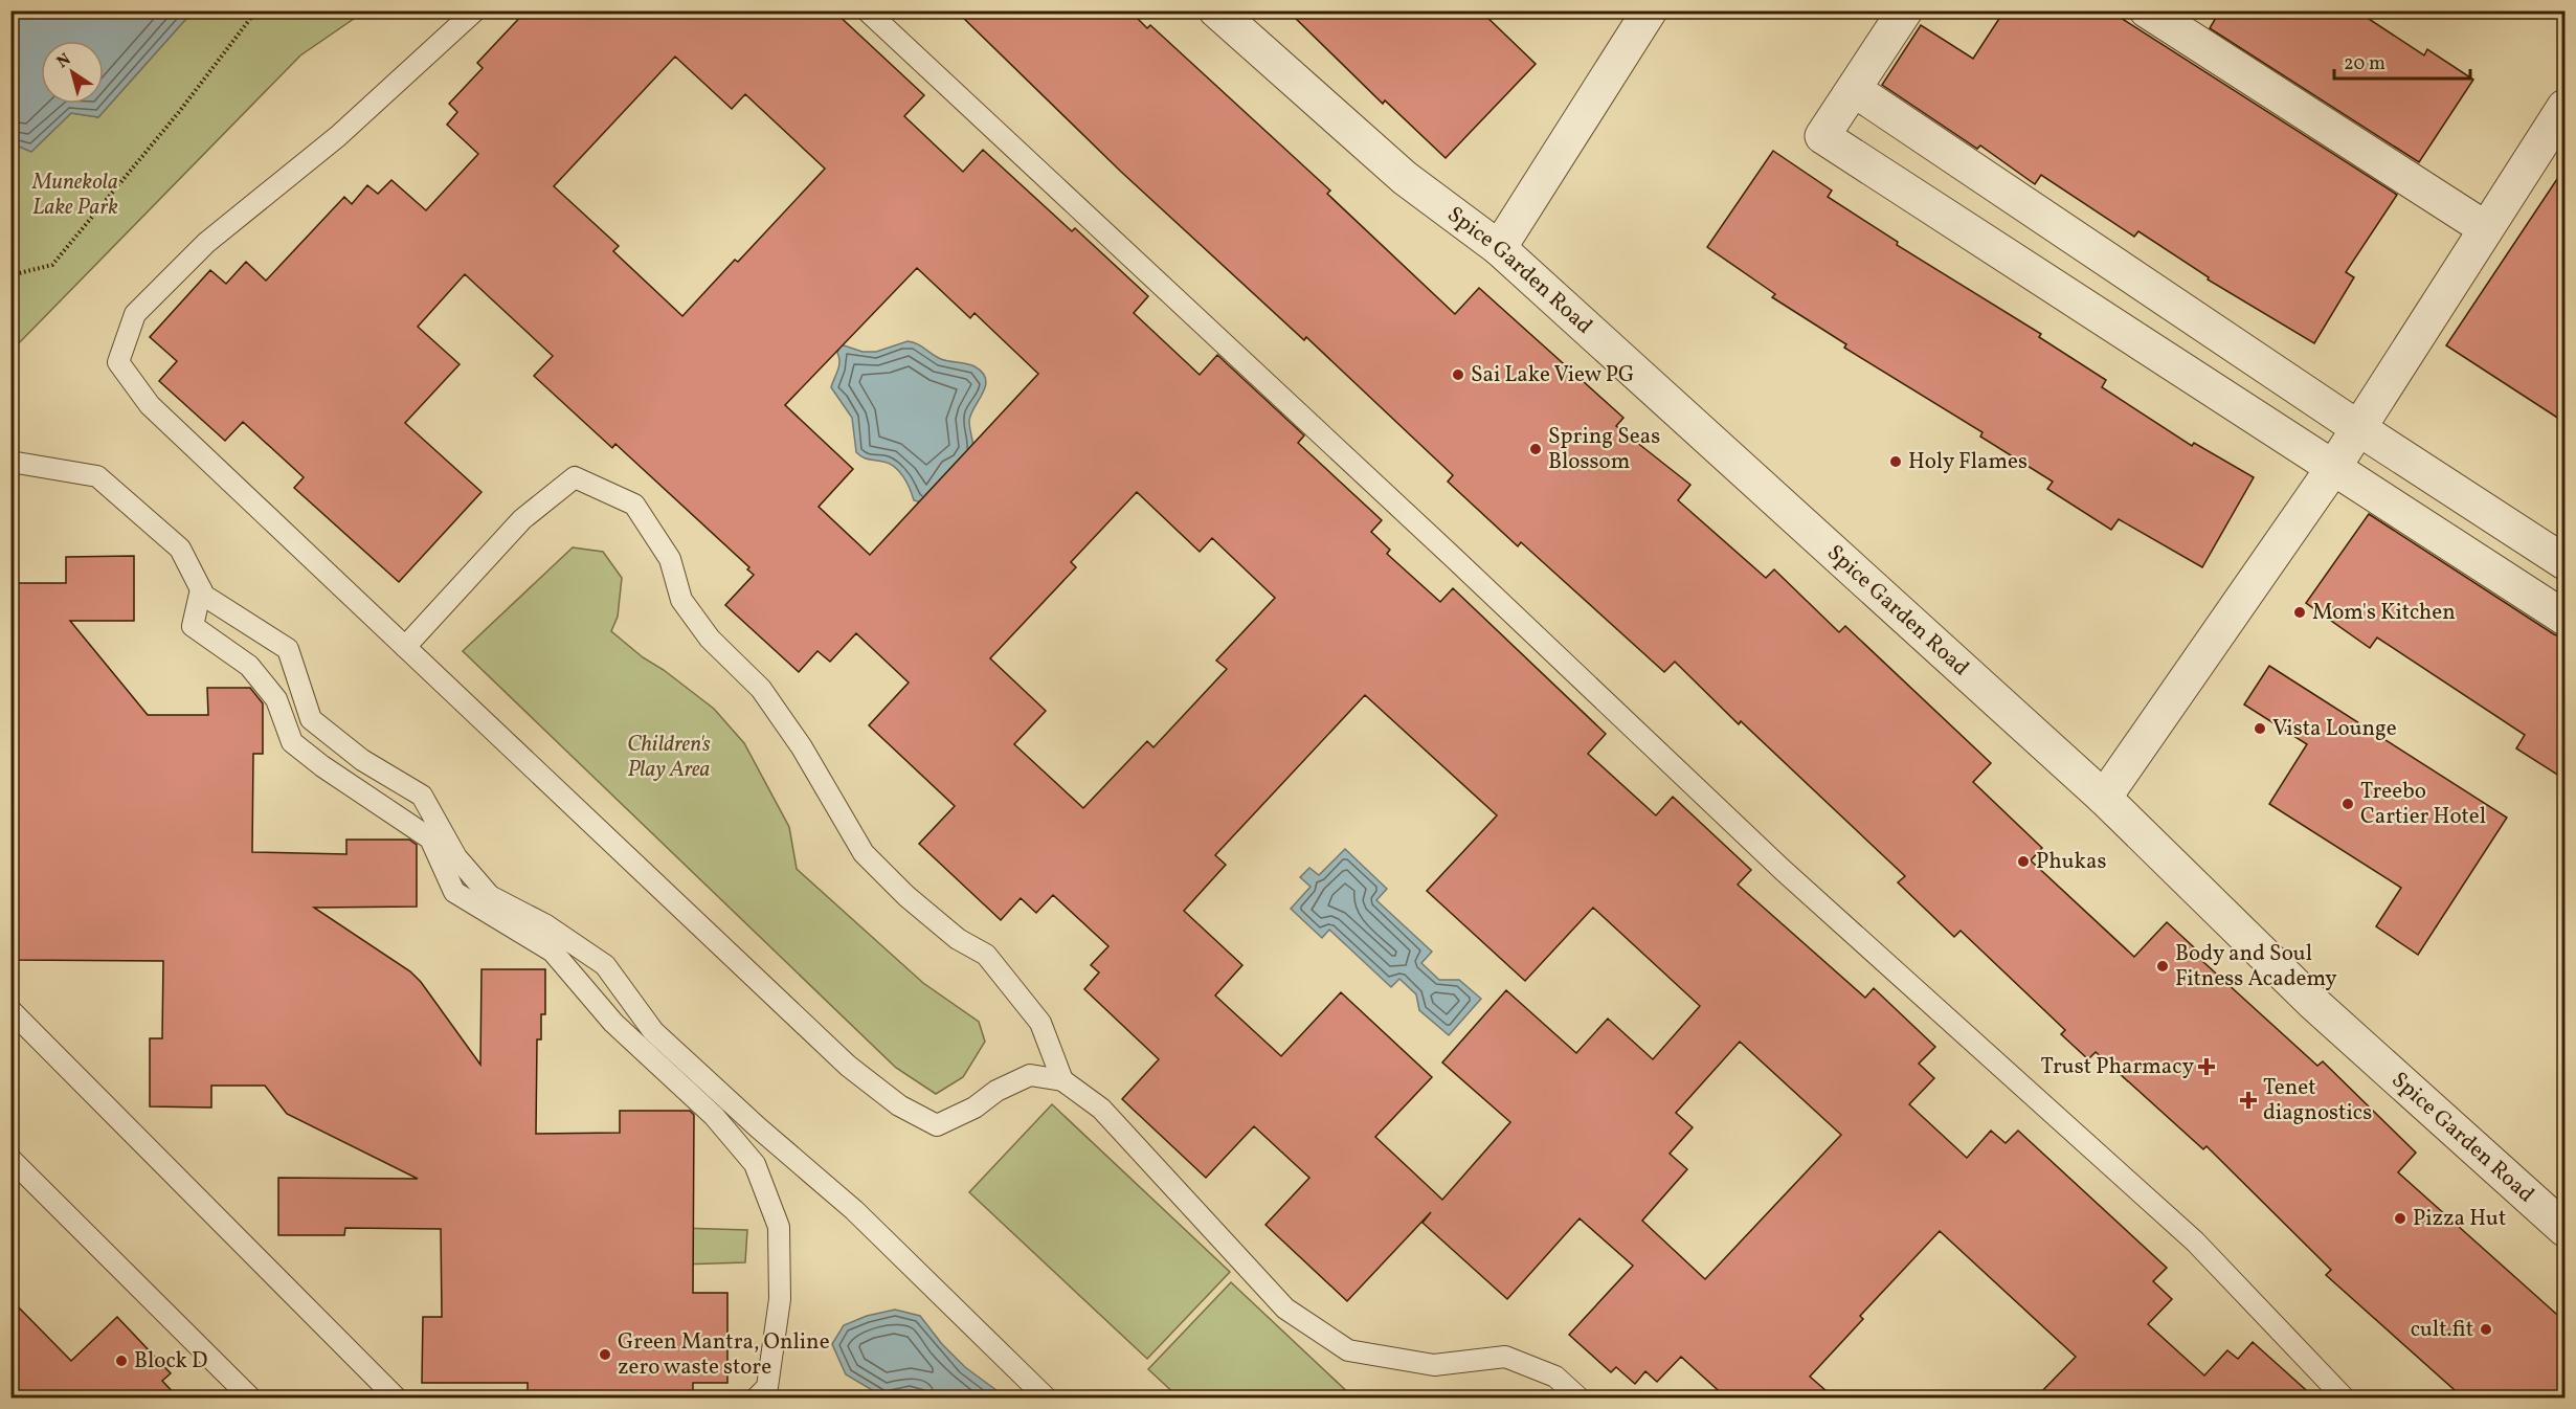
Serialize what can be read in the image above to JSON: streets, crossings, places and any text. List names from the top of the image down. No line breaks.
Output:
{"streets":{"street":["Spice Garden Road"]},"parks":["Munekola Lake Park","Children's Play Area"],"places":{"other":["Sai Lake View PG","Spring Seas Blossom","Holy Flames","Mom's Kitchen","Vista Lounge","Treebo Cartier Hotel","Phukas","Body and Soul Fitness Academy","Pizza Hut","cult.fit","Green Mantra, Online zero waste store","Block D"],"health":["Trust Pharmacy","Tenet diagnostics"]},"scale_bar":"20 m","north":"top left"}
